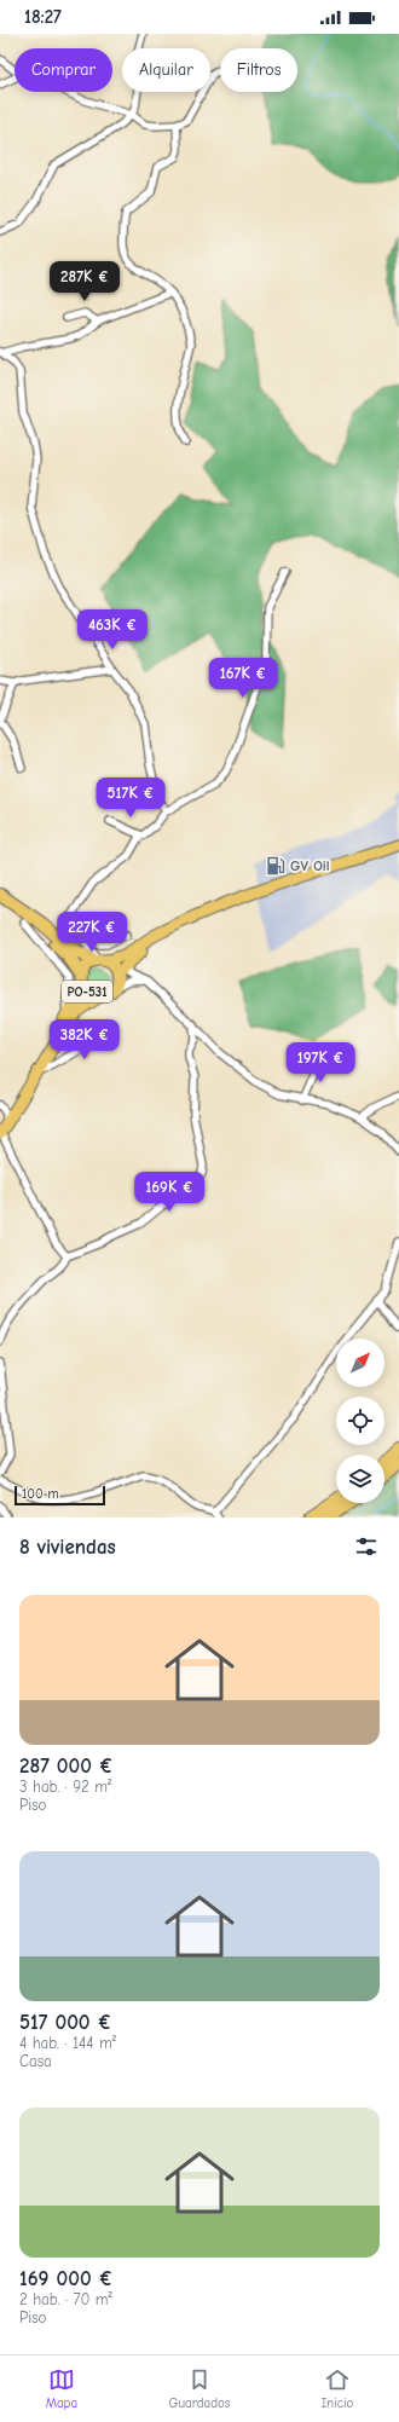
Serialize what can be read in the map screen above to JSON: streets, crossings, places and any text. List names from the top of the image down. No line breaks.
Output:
{"streets":{"main road":["PO-531"]},"places":{"fuel station":["GV Oil"]},"scale_bar":"100 m","north":"top right","page":{"status":"18:27","chip":["Comprar","Alquilar","Filtros"],"price":["287K €","463K €","167K €","517K €","227K €","382K €","197K €","169K €"],"scale":"100 m","heading":"8 viviendas","list":[{"name":"287 000 €","note":"3 hab. · 92 m² · Piso"},{"name":"517 000 €","note":"4 hab. · 144 m² · Casa"},{"name":"169 000 €","note":"2 hab. · 70 m² · Piso"}],"tabs":["Mapa","Guardados","Inicio"]}}
